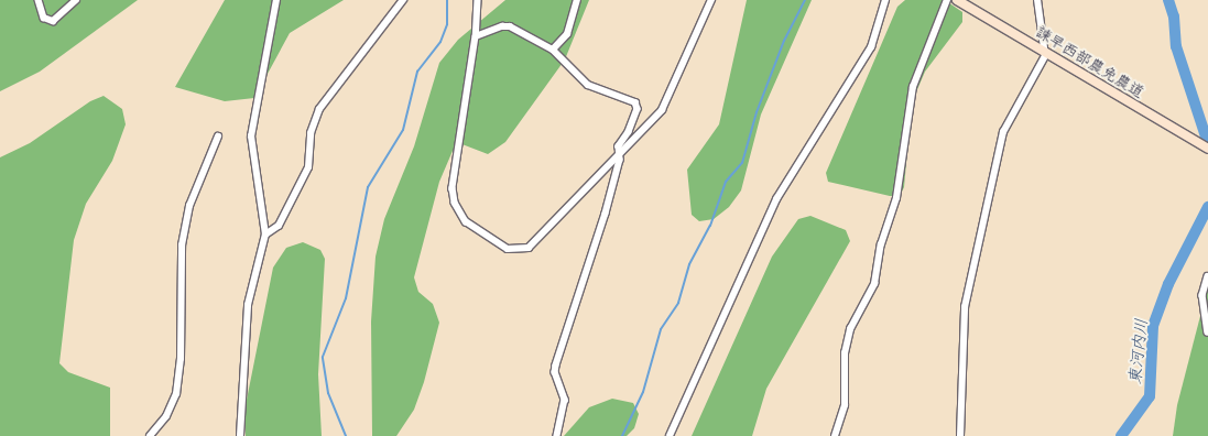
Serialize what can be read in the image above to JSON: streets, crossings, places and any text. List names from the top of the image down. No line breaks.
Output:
{"streets":{"street":["諫早西部農免農道"]},"water":["東河内川"]}
